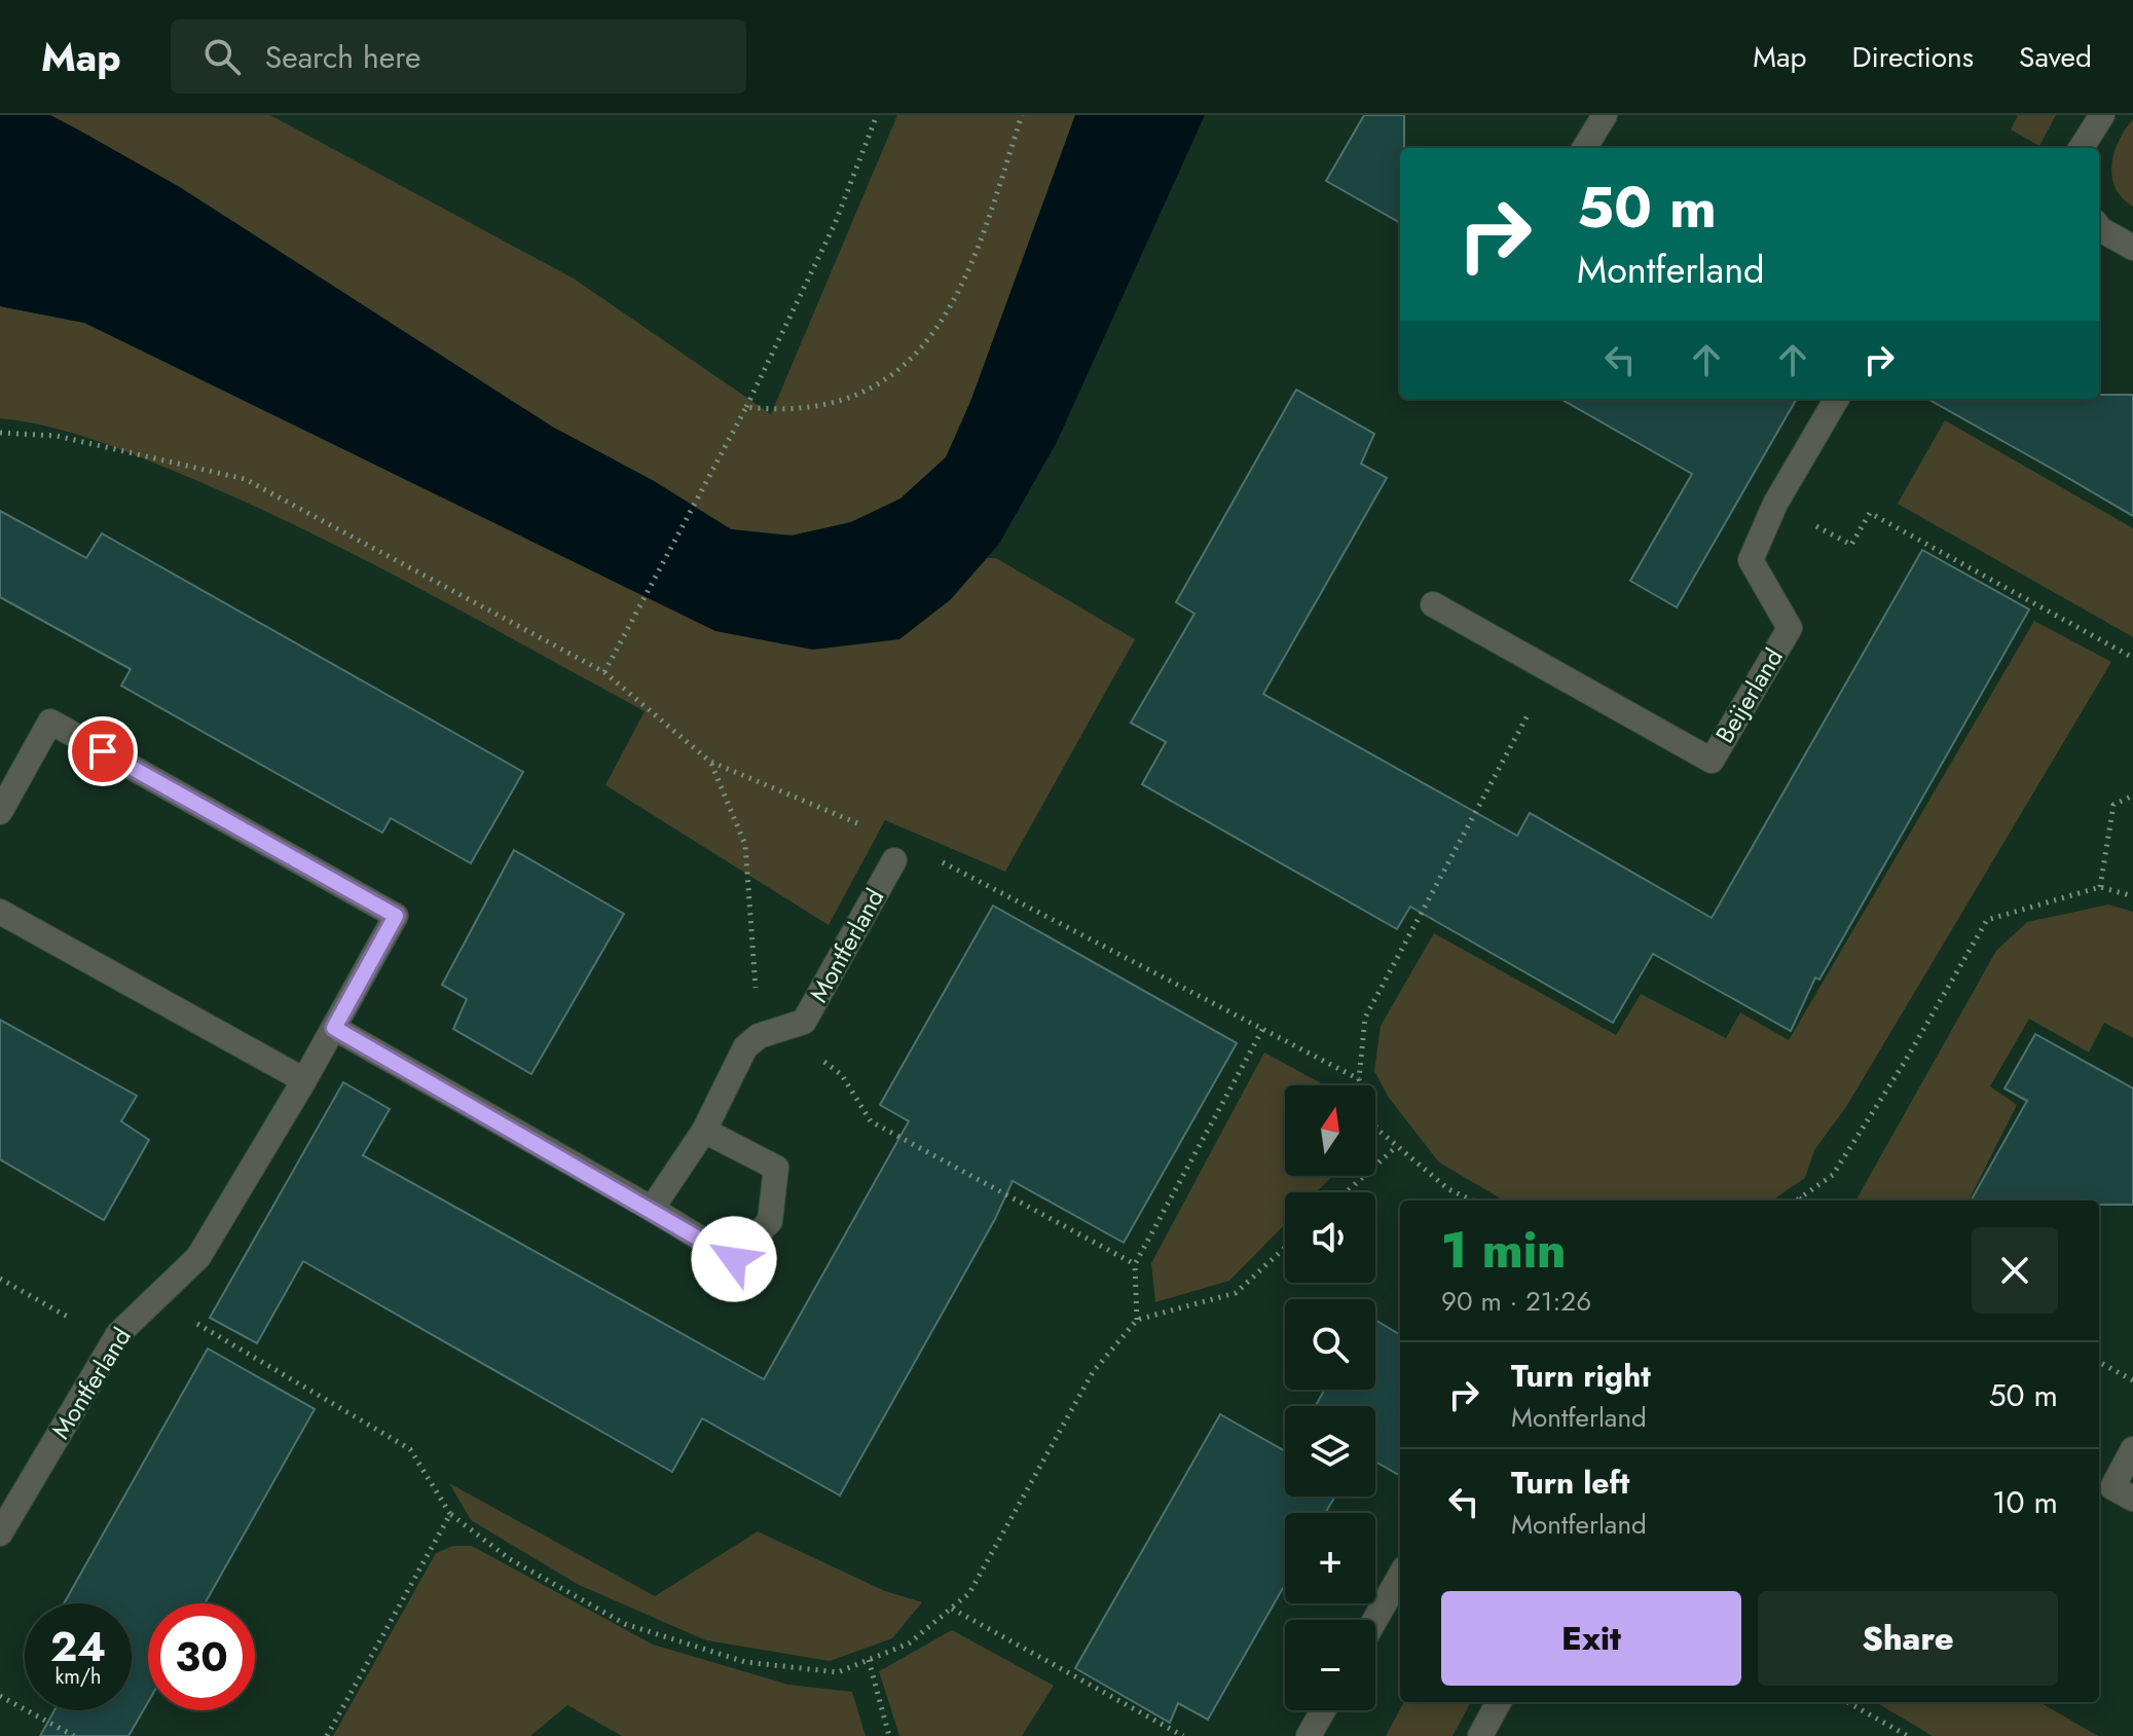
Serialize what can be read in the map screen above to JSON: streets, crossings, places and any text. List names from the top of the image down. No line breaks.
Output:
{"streets":{"street":["Beijerland","Montferland"]},"north":"top","page":{"header":"Map","search":"Search here","nav":["Map","Directions","Saved"],"turn":["50 m","Montferland"],"map_buttons":["+","−"],"heading":["1 min","90 m · 21:26"],"list":[{"name":"Turn right","note":"Montferland","value":"50 m"},{"name":"Turn left","note":"Montferland","value":"10 m"}],"buttons":["Exit","Share"],"speed":"24 km/h","limit":"30"}}
